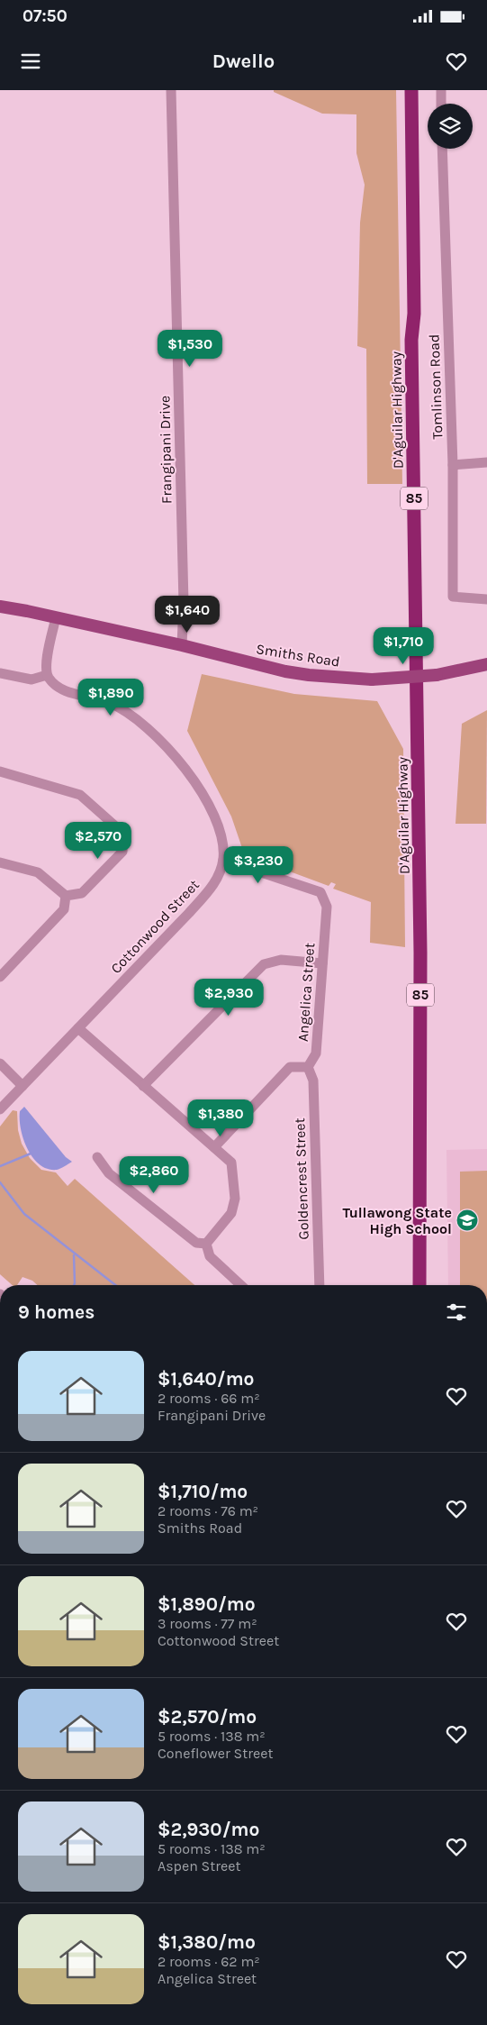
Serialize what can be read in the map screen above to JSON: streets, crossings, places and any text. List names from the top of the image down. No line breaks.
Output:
{"streets":{"highway":["D'Aguilar Highway","85"],"main road":["Smiths Road"],"street":["Tomlinson Road","Frangipani Drive","Cottonwood Street","Angelica Street","Goldencrest Street"]},"crossings":[["Frangipani Drive","Smiths Road"],["Cottonwood Street","Angelica Street"],["Angelica Street","Goldencrest Street"]],"places":{"school or university":["Tullawong State High School"]},"page":{"status":"07:50","header":"Dwello","price":["$1,530","$1,640","$1,710","$1,890","$2,570","$3,230","$2,930","$1,380","$2,860"],"heading":"9 homes","list":[{"name":"$1,640/mo","note":"2 rooms · 66 m² · Frangipani Drive"},{"name":"$1,710/mo","note":"2 rooms · 76 m² · Smiths Road"},{"name":"$1,890/mo","note":"3 rooms · 77 m² · Cottonwood Street"},{"name":"$2,570/mo","note":"5 rooms · 138 m² · Coneflower Street"},{"name":"$2,930/mo","note":"5 rooms · 138 m² · Aspen Street"},{"name":"$1,380/mo","note":"2 rooms · 62 m² · Angelica Street"}]}}
